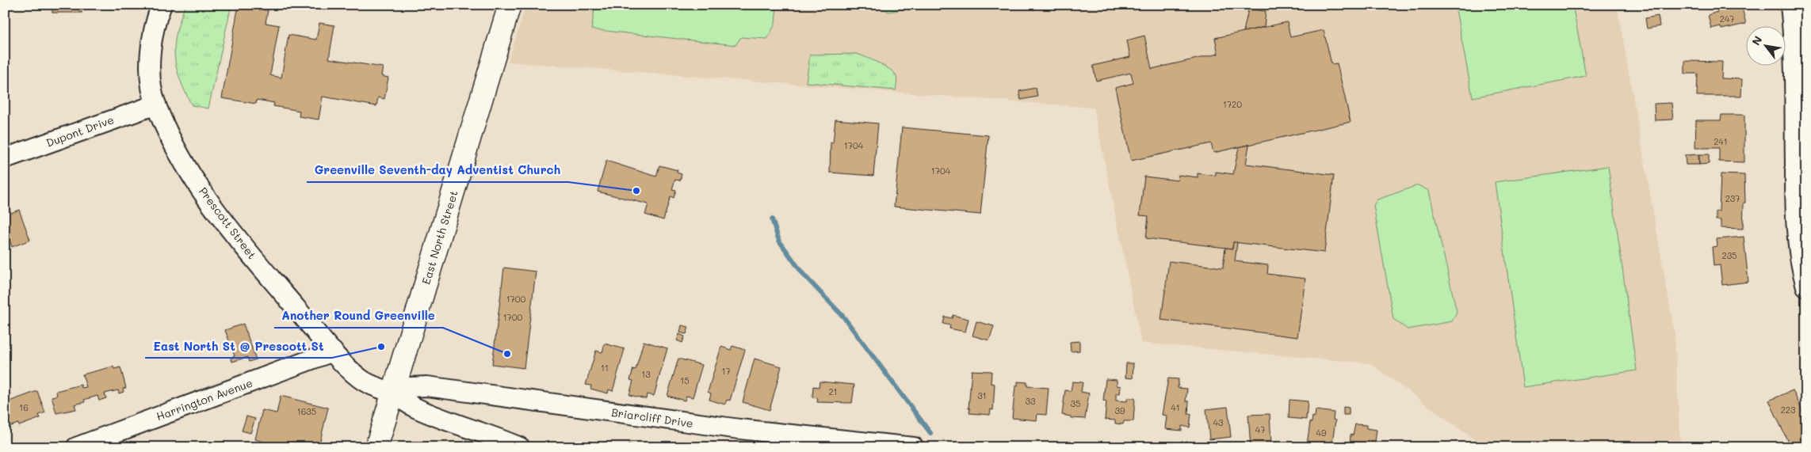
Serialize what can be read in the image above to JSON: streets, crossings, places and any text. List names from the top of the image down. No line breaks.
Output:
{"streets":{"main road":["East North Street"],"street":["Dupont Drive","Prescott Street","Harrington Avenue","Briarcliff Drive"]},"crossings":[["Dupont Drive","Prescott Street"],["Prescott Street","East North Street"],["Prescott Street","Harrington Avenue"],["Prescott Street","Briarcliff Drive"],["East North Street","Briarcliff Drive"]],"places":["Greenville Seventh-day Adventist Church","East North St @ Prescott St","Another Round Greenville"],"house_numbers":["247","1720","241","1704","1704","237","235","1700","1700","11","17","13","15","21","31","33","35","16","41","223","39","1635","43","47","49"],"north":"top left"}
